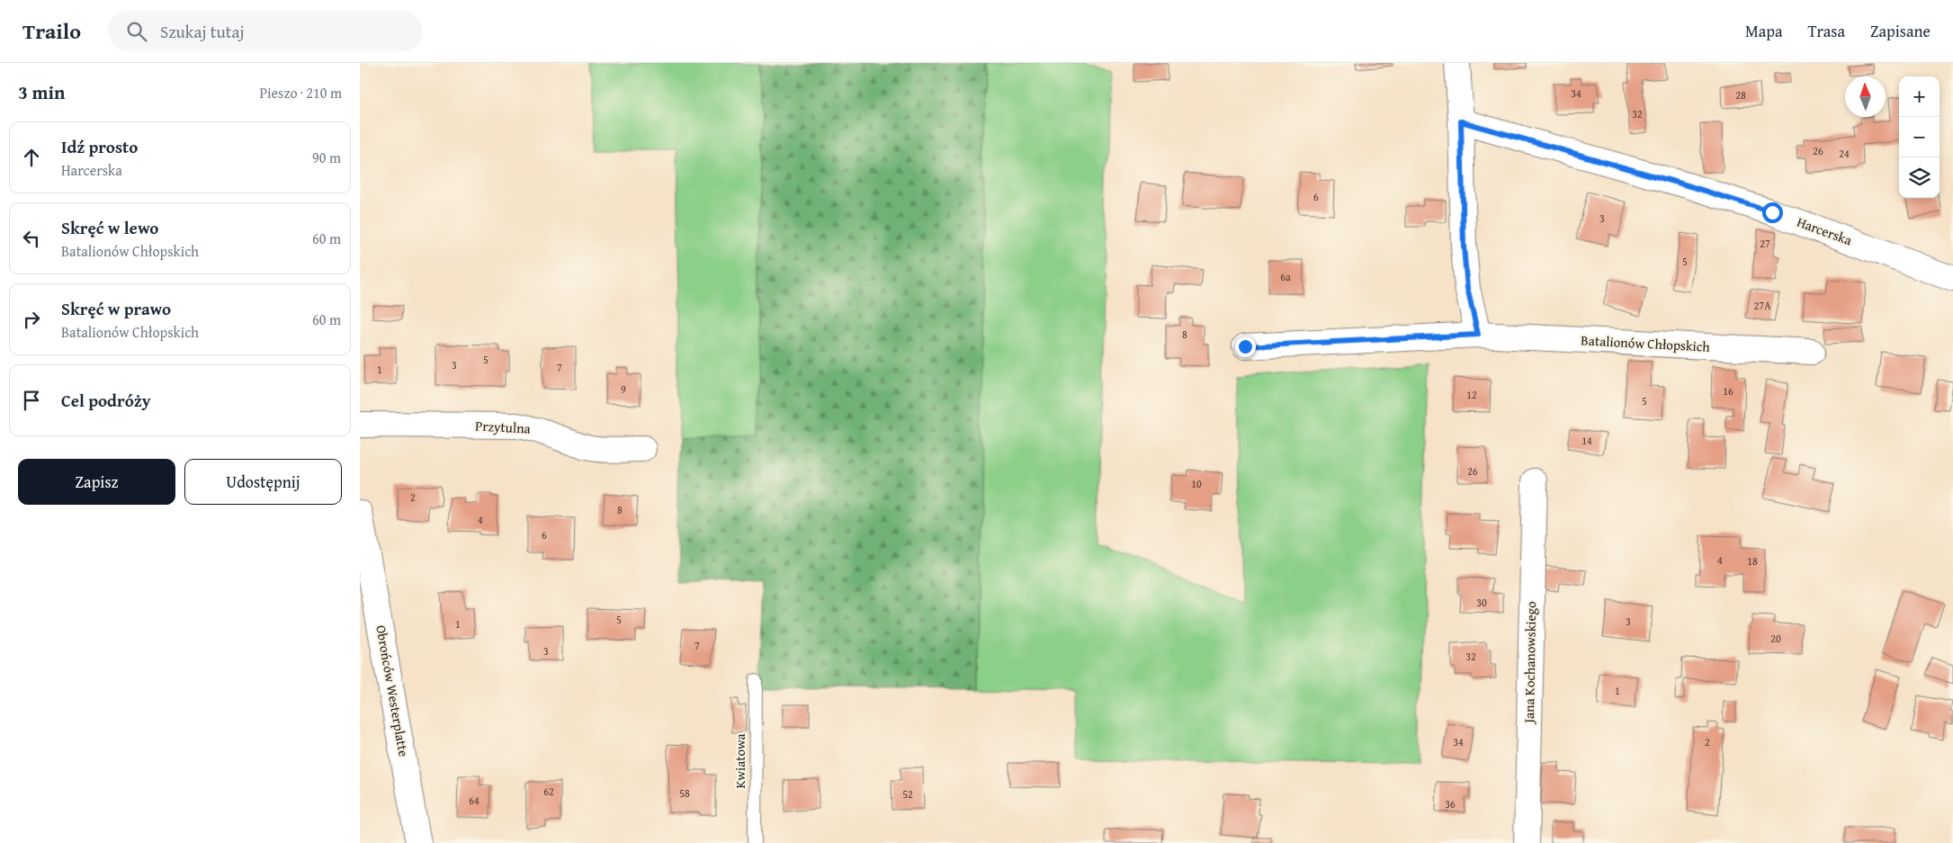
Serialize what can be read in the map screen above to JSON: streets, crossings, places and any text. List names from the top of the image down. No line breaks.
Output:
{"streets":{"street":["Harcerska","Batalionów Chłopskich","Przytulna","Jana Kochanowskiego","Obrońców Westerplatte"],"lane":["Kwiatowa"]},"house_numbers":["34","28","32","26","24","6","3","27","5","6a","27A","8","5","3","7","1","9","16","12","5","14","26","10","2","8","4","6","4","18","30","5","3","1","20","7","3","32","1","34","2","62","58","52","64","36"],"north":"top","page":{"header":"Trailo","search":"Szukaj tutaj","nav":["Mapa","Trasa","Zapisane"],"heading":["3 min","Pieszo · 210 m"],"map_buttons":["+","−"],"list":[["Idź prosto","Harcerska","90 m"],["Skręć w lewo","Batalionów Chłopskich","60 m"],["Skręć w prawo","Batalionów Chłopskich","60 m"],"Cel podróży"],"buttons":["Zapisz","Udostępnij"]}}
